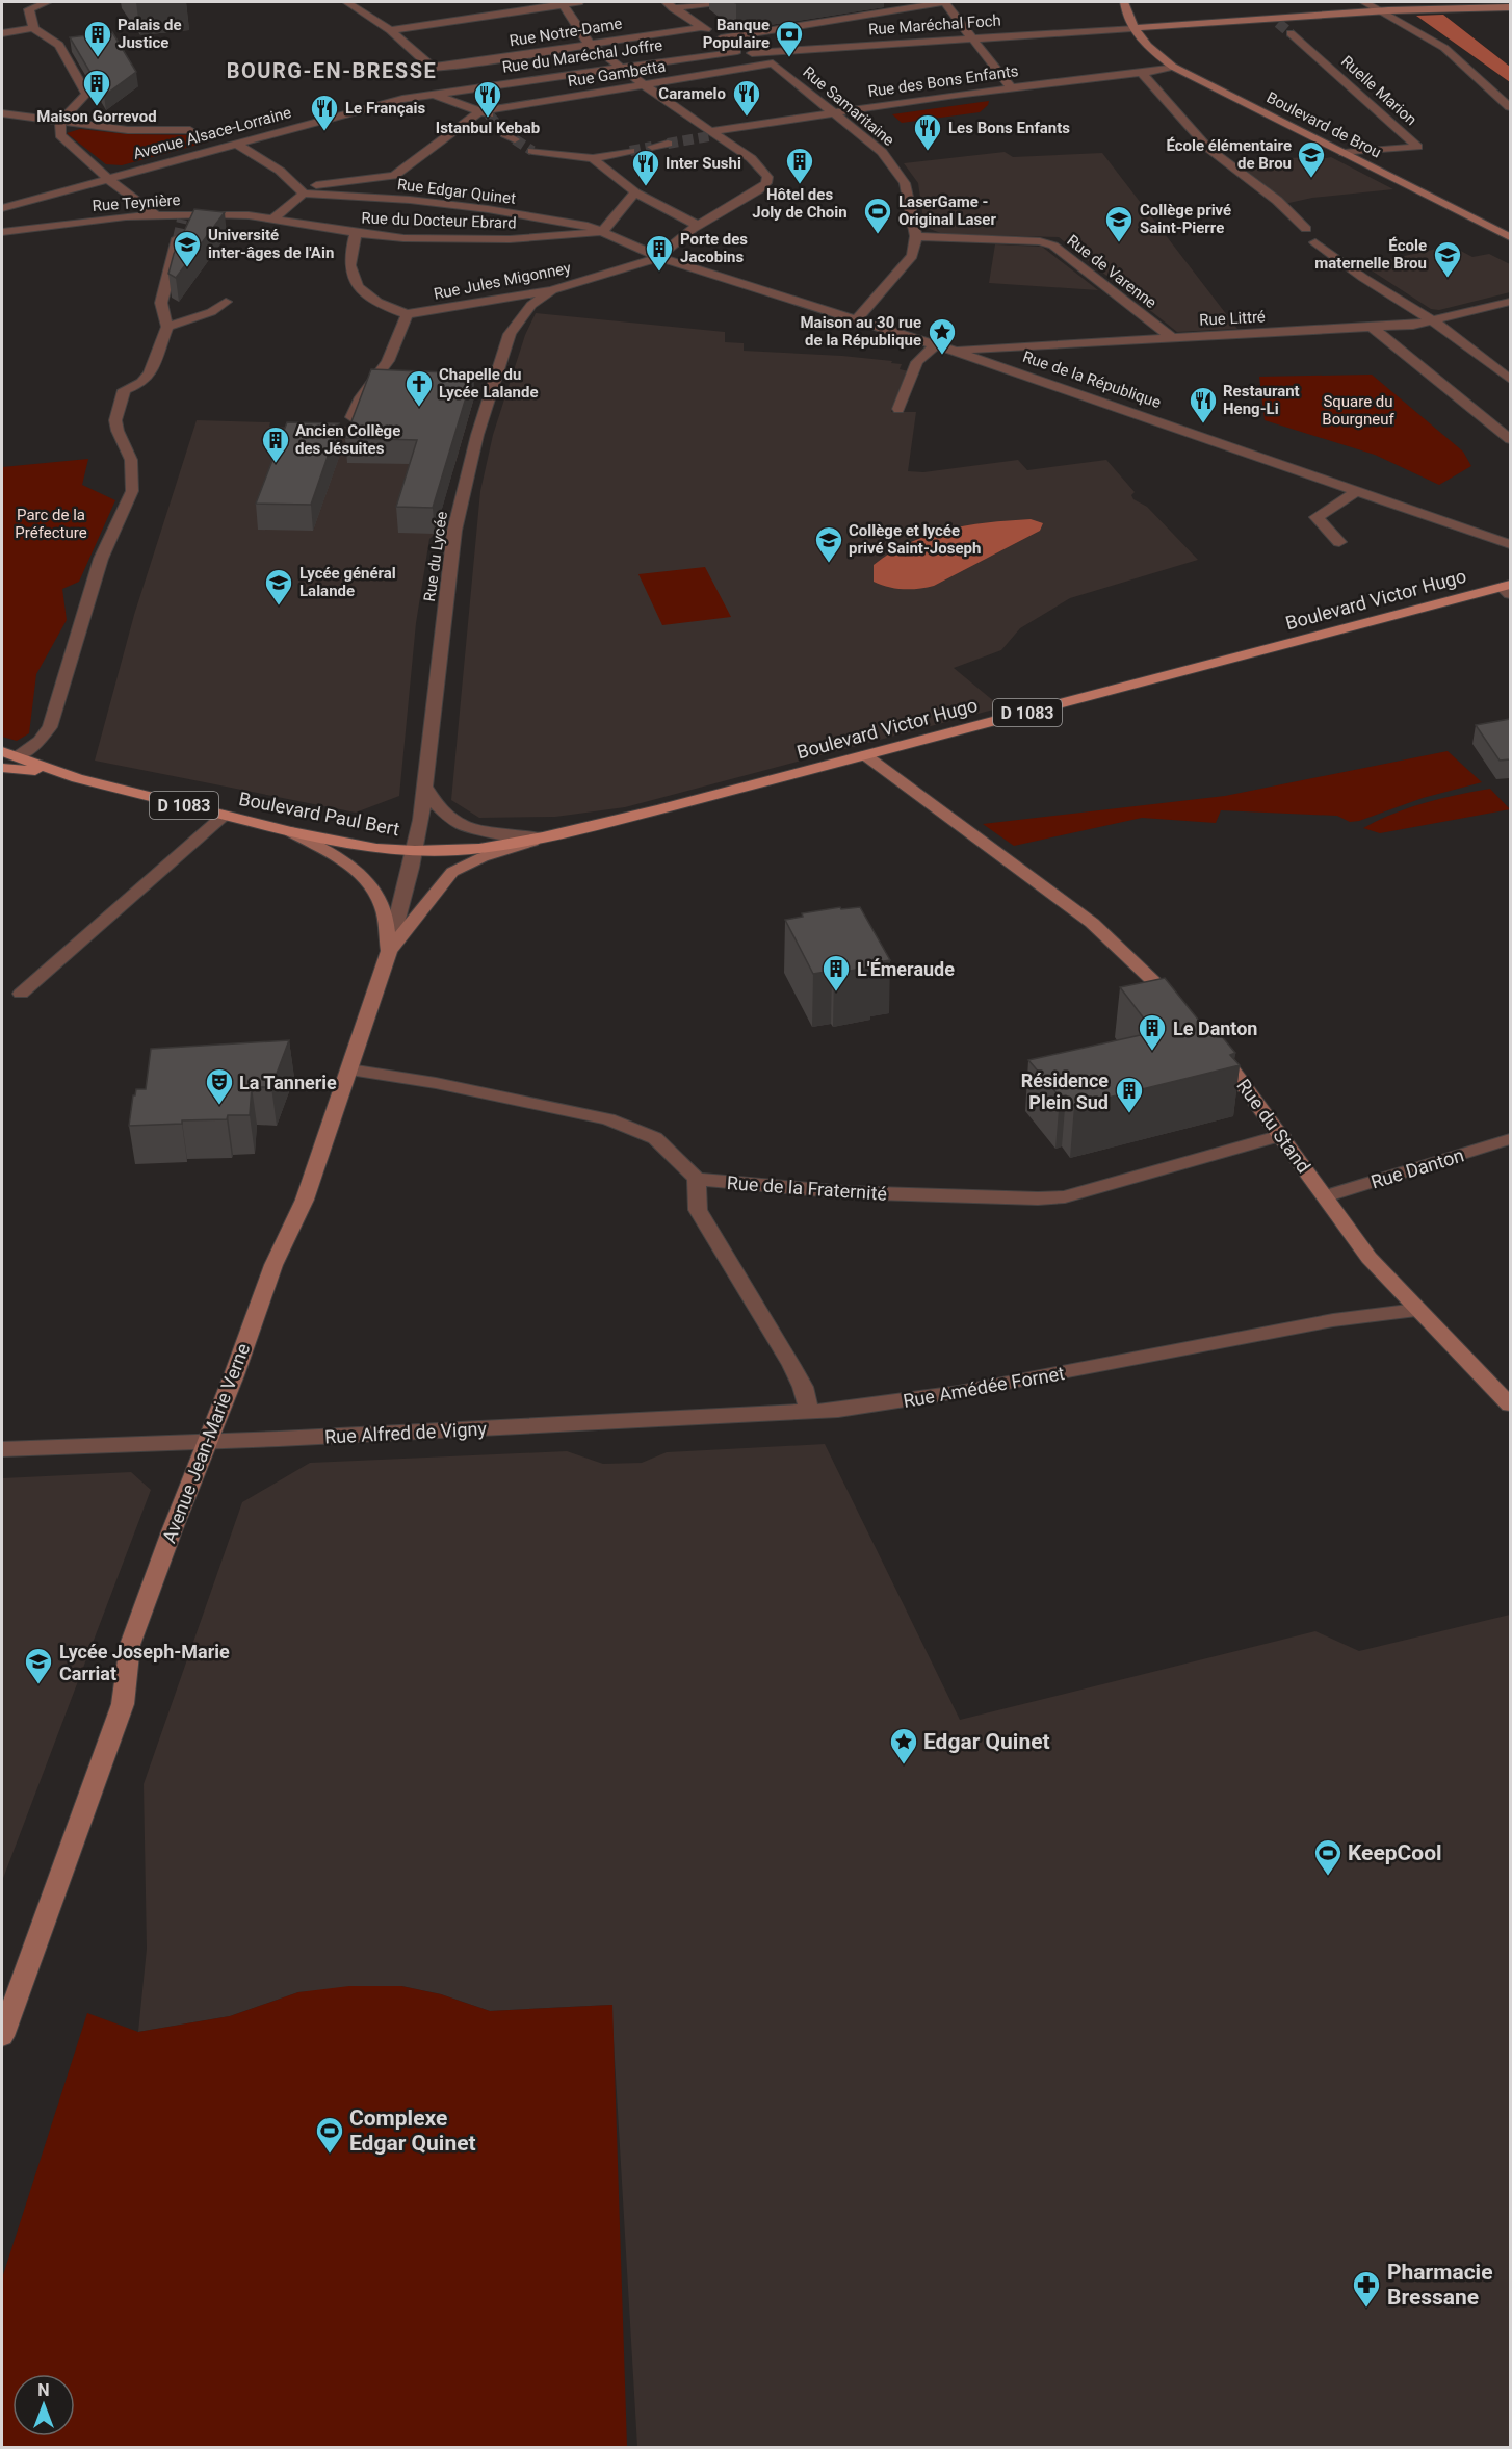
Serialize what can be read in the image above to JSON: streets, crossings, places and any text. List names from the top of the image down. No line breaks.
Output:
{"streets":{"main road":["Boulevard Victor Hugo","D 1083","Boulevard Paul Bert"],"street":["Rue Maréchal Foch","Rue Notre-Dame","Rue du Maréchal Joffre","Rue Gambetta","Rue des Bons Enfants","Ruelle Marion","Rue Samaritaine","Boulevard de Brou","Avenue Alsace-Lorraine","Rue Edgar Quinet","Rue Teynière","Rue du Docteur Ebrard","Rue de Varenne","Rue Jules Migonney","Rue Littré","Rue de la République","Rue du Lycée","Rue du Stand","Rue Danton","Rue de la Fraternité","Rue Amédée Fornet","Rue Alfred de Vigny","Avenue Jean-Marie Verne"]},"crossings":[["Rue Maréchal Foch","Rue du Maréchal Joffre"],["Rue Maréchal Foch","Boulevard de Brou"],["Rue Notre-Dame","Rue du Maréchal Joffre"],["Rue du Maréchal Joffre","Avenue Alsace-Lorraine"],["Rue Gambetta","Rue Samaritaine"],["Rue des Bons Enfants","Rue Samaritaine"],["Rue des Bons Enfants","Boulevard de Brou"],["Ruelle Marion","Boulevard de Brou"],["Rue Samaritaine","Rue de Varenne"],["Rue Edgar Quinet","Rue du Docteur Ebrard"],["Rue Edgar Quinet","Rue Jules Migonney"],["Rue Edgar Quinet","Rue de la République"],["Rue Teynière","Rue du Docteur Ebrard"],["Rue du Docteur Ebrard","Rue Jules Migonney"],["Rue de Varenne","Rue Littré"],["Rue Jules Migonney","Rue de la République"],["Rue Jules Migonney","Rue du Lycée"],["Rue Littré","Rue de la République"],["Rue du Lycée","Boulevard Victor Hugo"],["Rue du Lycée","Boulevard Paul Bert"],["Rue du Lycée","Avenue Jean-Marie Verne"],["Boulevard Victor Hugo","Boulevard Paul Bert"],["Boulevard Victor Hugo","Avenue Jean-Marie Verne"],["D 1083","Boulevard Paul Bert"],["Boulevard Paul Bert","Avenue Jean-Marie Verne"],["Rue du Stand","Rue Danton"],["Rue du Stand","Rue de la Fraternité"],["Rue du Stand","Rue Amédée Fornet"],["Rue Amédée Fornet","Rue Alfred de Vigny"],["Rue Alfred de Vigny","Avenue Jean-Marie Verne"]],"districts":["BOURG-EN-BRESSE"],"parks":["Square du Bourgneuf","Parc de la Préfecture"],"places":{"building":["Palais de Justice","Maison Gorrevod","Hôtel des Joly de Choin","Porte des Jacobins","Ancien Collège des Jésuites","L'Émeraude","Le Danton","Résidence Plein Sud"],"bank":["Banque Populaire"],"restaurant":["Caramelo","Istanbul Kebab","Le Français","Les Bons Enfants","Inter Sushi","Restaurant Heng-Li"],"school or university":["École élémentaire de Brou","Collège privé Saint-Pierre","Université inter-âges de l'Ain","École maternelle Brou","Collège et lycée privé Saint-Joseph","Lycée général Lalande","Lycée Joseph-Marie Carriat"],"sports":["LaserGame - Original Laser","KeepCool","Complexe Edgar Quinet"],"place":["Maison au 30 rue de la République","Edgar Quinet"],"church":["Chapelle du Lycée Lalande"],"theatre":["La Tannerie"],"pharmacy":["Pharmacie Bressane"]},"north":"top"}
